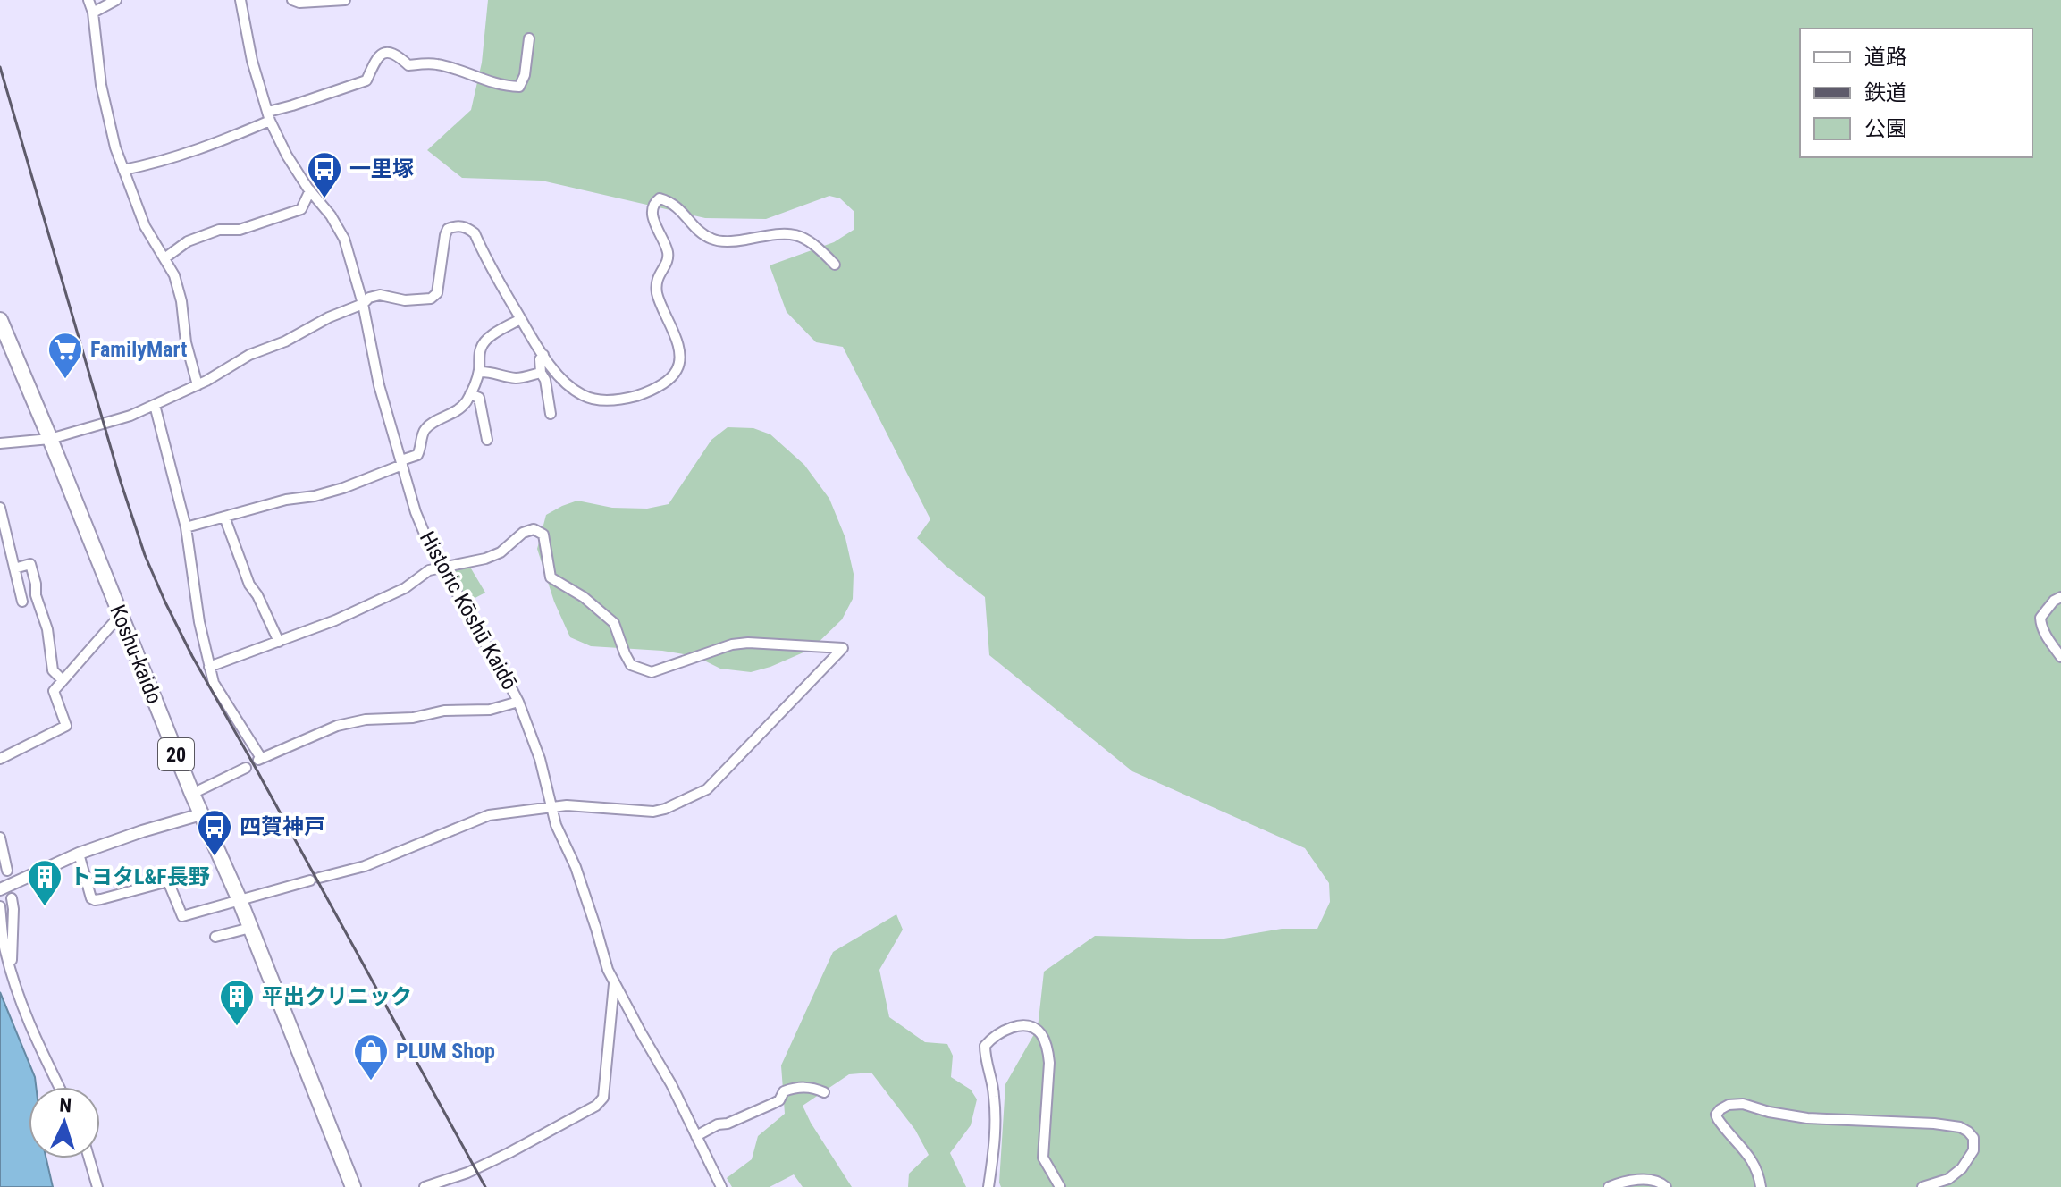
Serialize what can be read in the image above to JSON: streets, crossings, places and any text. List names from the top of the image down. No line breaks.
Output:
{"streets":{"highway":["Koshu-kaido","20"],"street":["Historic Kōshū Kaidō"]},"places":{"bus stop":["一里塚","四賀神戸"],"supermarket":["FamilyMart"],"building":["トヨタL&F長野","平出クリニック"],"shop":["PLUM Shop"]},"legend":["道路","鉄道","公園"],"north":"top"}
